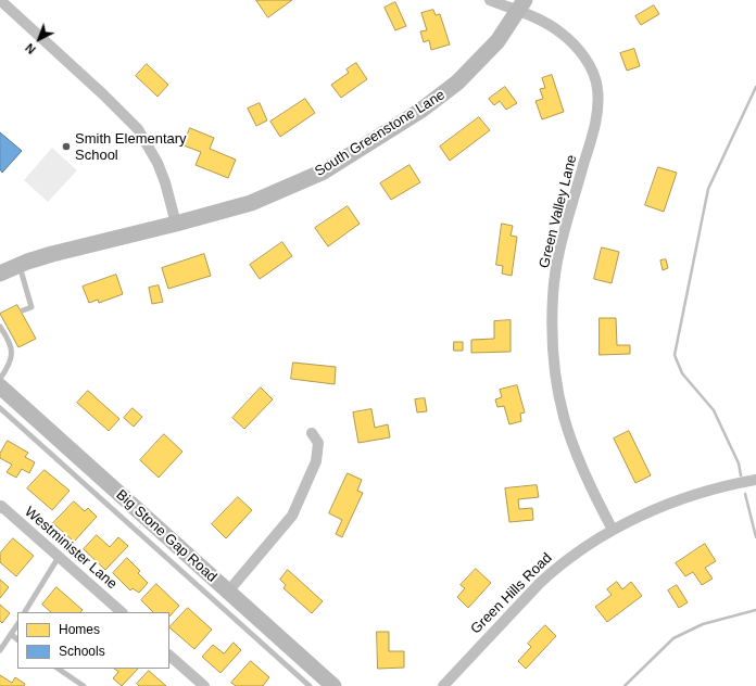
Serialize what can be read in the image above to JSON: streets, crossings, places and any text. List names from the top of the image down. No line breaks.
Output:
{"streets":{"street":["South Greenstone Lane","Green Valley Lane","Big Stone Gap Road","Westminister Lane","Green Hills Road"]},"crossings":[["South Greenstone Lane","Green Valley Lane"],["Green Valley Lane","Green Hills Road"]],"places":["Smith Elementary School"],"legend":["Homes","Schools"],"north":"bottom left"}
